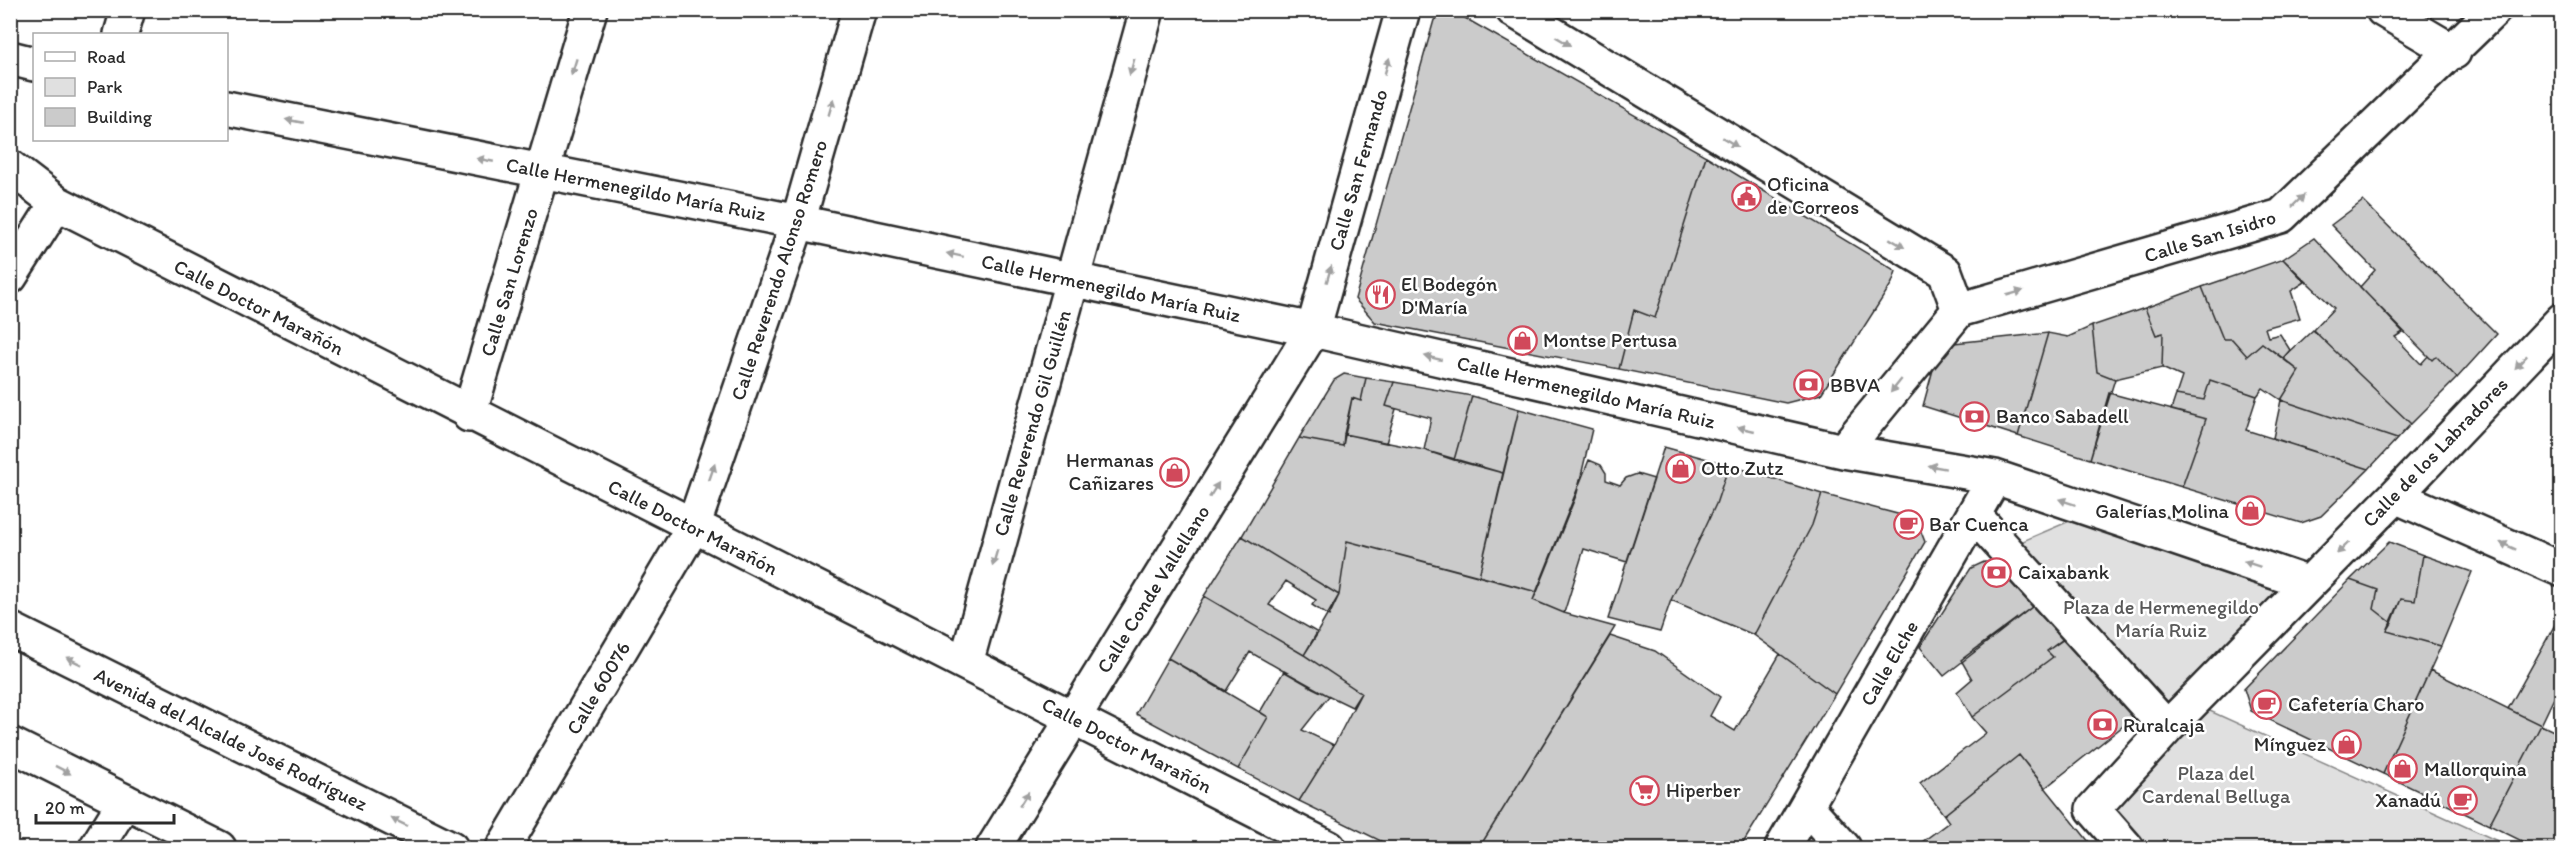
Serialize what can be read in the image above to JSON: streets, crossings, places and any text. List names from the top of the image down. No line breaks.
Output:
{"streets":{"street":["Calle San Fernando","Calle Hermenegildo María Ruiz","Calle San Isidro","Calle Reverendo Alonso Romero","Calle San Lorenzo","Calle Doctor Marañón","Calle Reverendo Gil Guillén","Calle de los Labradores","Calle Conde Vallellano","Calle Elche","Calle 60076","Avenida del Alcalde José Rodríguez"]},"crossings":[["Calle San Fernando","Calle Hermenegildo María Ruiz"],["Calle San Fernando","Calle Conde Vallellano"],["Calle Hermenegildo María Ruiz","Calle Reverendo Alonso Romero"],["Calle Hermenegildo María Ruiz","Calle San Lorenzo"],["Calle Hermenegildo María Ruiz","Calle Reverendo Gil Guillén"],["Calle Hermenegildo María Ruiz","Calle Conde Vallellano"],["Calle Hermenegildo María Ruiz","Calle Elche"],["Calle Reverendo Alonso Romero","Calle Doctor Marañón"],["Calle Reverendo Alonso Romero","Calle 60076"],["Calle San Lorenzo","Calle Doctor Marañón"],["Calle Doctor Marañón","Calle Reverendo Gil Guillén"],["Calle Doctor Marañón","Calle Conde Vallellano"],["Calle Doctor Marañón","Calle 60076"]],"one_way":["Calle San Fernando","Calle Hermenegildo María Ruiz","Calle San Isidro","Calle Reverendo Alonso Romero","Calle San Lorenzo","Calle Reverendo Gil Guillén","Calle de los Labradores","Calle Conde Vallellano"],"parks":["Plaza de Hermenegildo María Ruiz","Plaza del Cardenal Belluga"],"places":{"public building":["Oficina de Correos"],"restaurant":["El Bodegón D'María"],"shop":["Montse Pertusa","Otto Zutz","Hermanas Cañizares","Galerías Molina","Mínguez","Mallorquina"],"bank":["BBVA","Banco Sabadell","Caixabank","Ruralcaja"],"cafe":["Bar Cuenca","Cafetería Charo","Xanadú"],"supermarket":["Hiperber"]},"legend":["Road","Park","Building"],"scale_bar":"20 m"}
